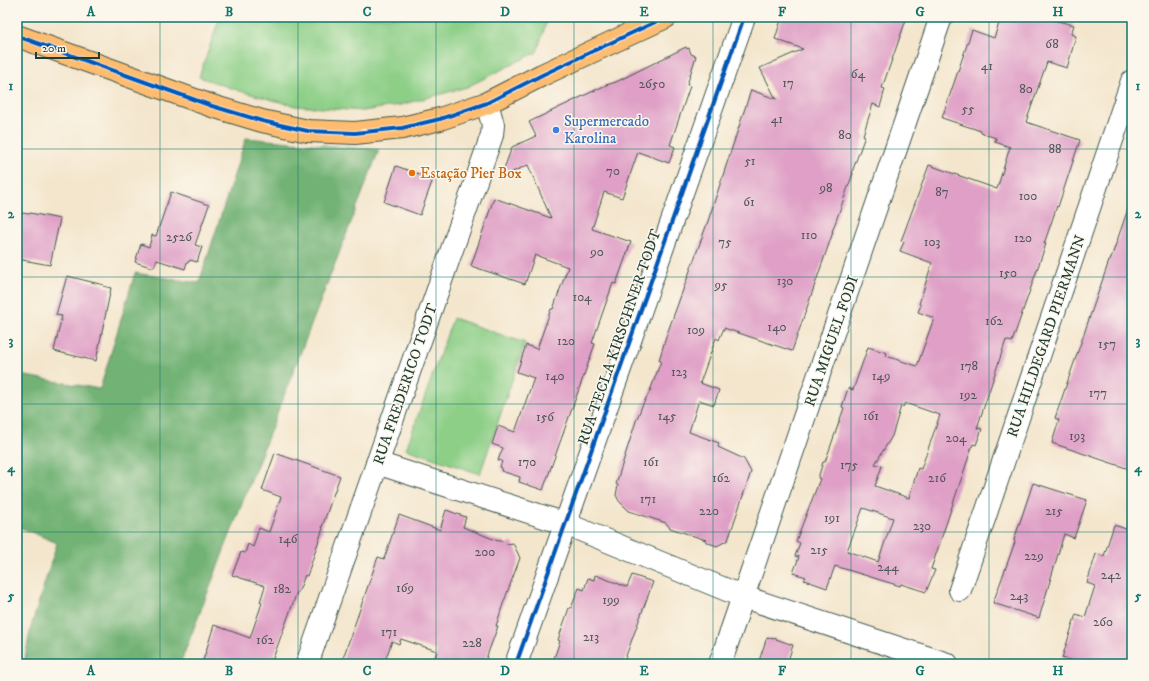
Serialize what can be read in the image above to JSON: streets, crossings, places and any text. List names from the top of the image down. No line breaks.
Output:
{"streets":{"street":["RUA HILDEGARD PIERMANN","RUA TECLA KIRSCHNER TODT","RUA MIGUEL FODI","RUA FREDERICO TODT"]},"places":["Supermercado Karolina","Estação Pier Box"],"house_numbers":["68","41","64","17","2650","80","55","41","80","88","51","70","98","87","100","61","110","2526","120","75","103","90","150","130","95","104","162","140","109","120","157","178","123","140","149","177","192","145","161","156","193","204","170","161","175","162","216","171","220","215","191","230","146","215","200","229","244","242","169","182","243","199","260","171","213","162","228"],"scale_bar":"20 m","grid":{"columns":["A","B","C","D","E","F","G","H"],"rows":["1","2","3","4","5"]}}
